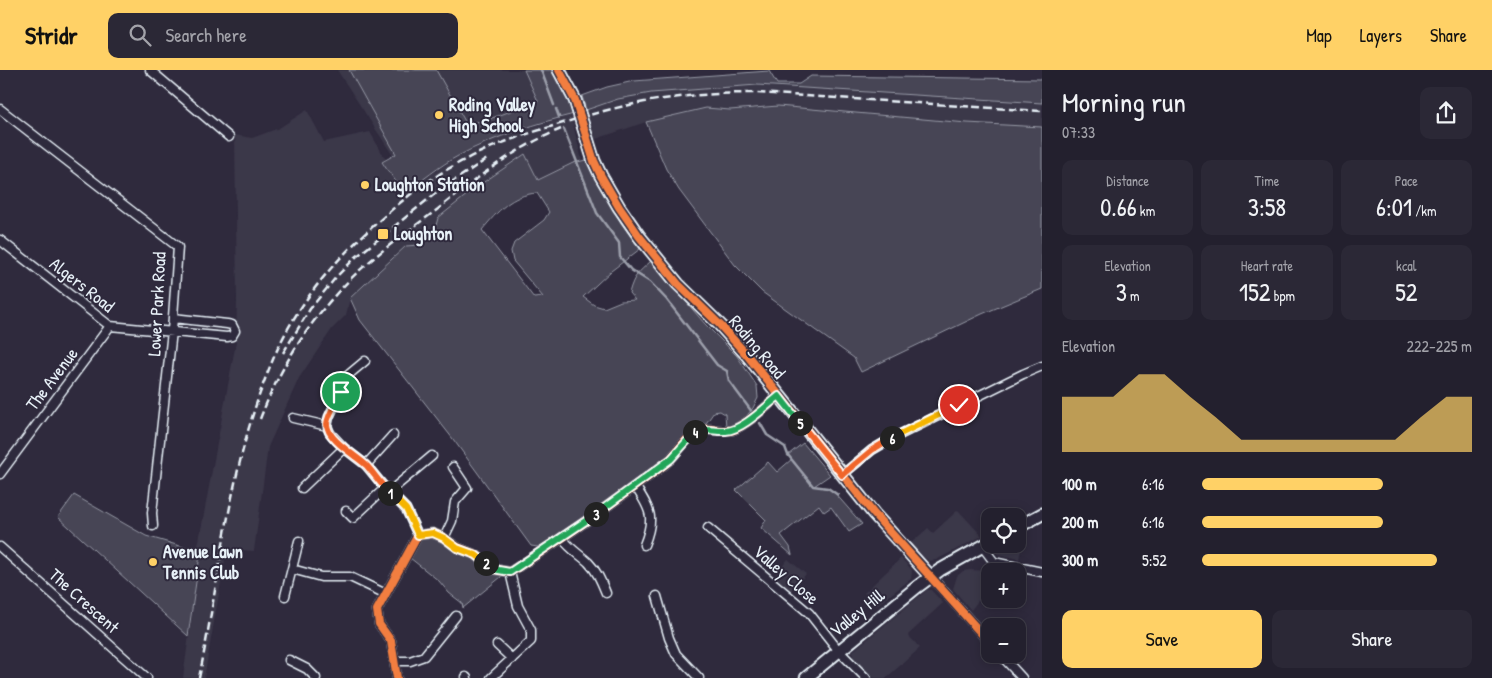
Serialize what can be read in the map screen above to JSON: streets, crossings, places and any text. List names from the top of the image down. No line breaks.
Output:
{"streets":{"street":["Algers Road","Lower Park Road","Roding Road","The Avenue","Valley Close","The Crescent","Valley Hill"]},"crossings":[["Algers Road","Lower Park Road"],["Algers Road","The Avenue"],["Roding Road","Valley Hill"],["Valley Close","Valley Hill"]],"places":{"other":["Roding Valley High School","Loughton Station","Avenue Lawn Tennis Club"],"transit":["Loughton"]},"page":{"header":"Stridr","search":"Search here","nav":["Map","Layers","Share"],"heading":["Morning run","07:33"],"stats":[["Distance","0.66 km"],["Time","3:58"],["Pace","6:01 /km"],["Elevation","3 m"],["Heart rate","152 bpm"],["kcal","52"]],"chart":["Elevation","222–225 m"],"pins":["5","4","6","1","3","2"],"list":[{"name":"100 m","note":"6:16"},{"name":"200 m","note":"6:16"},{"name":"300 m","note":"5:52"}],"map_buttons":["+","−"],"buttons":["Save","Share"]}}
